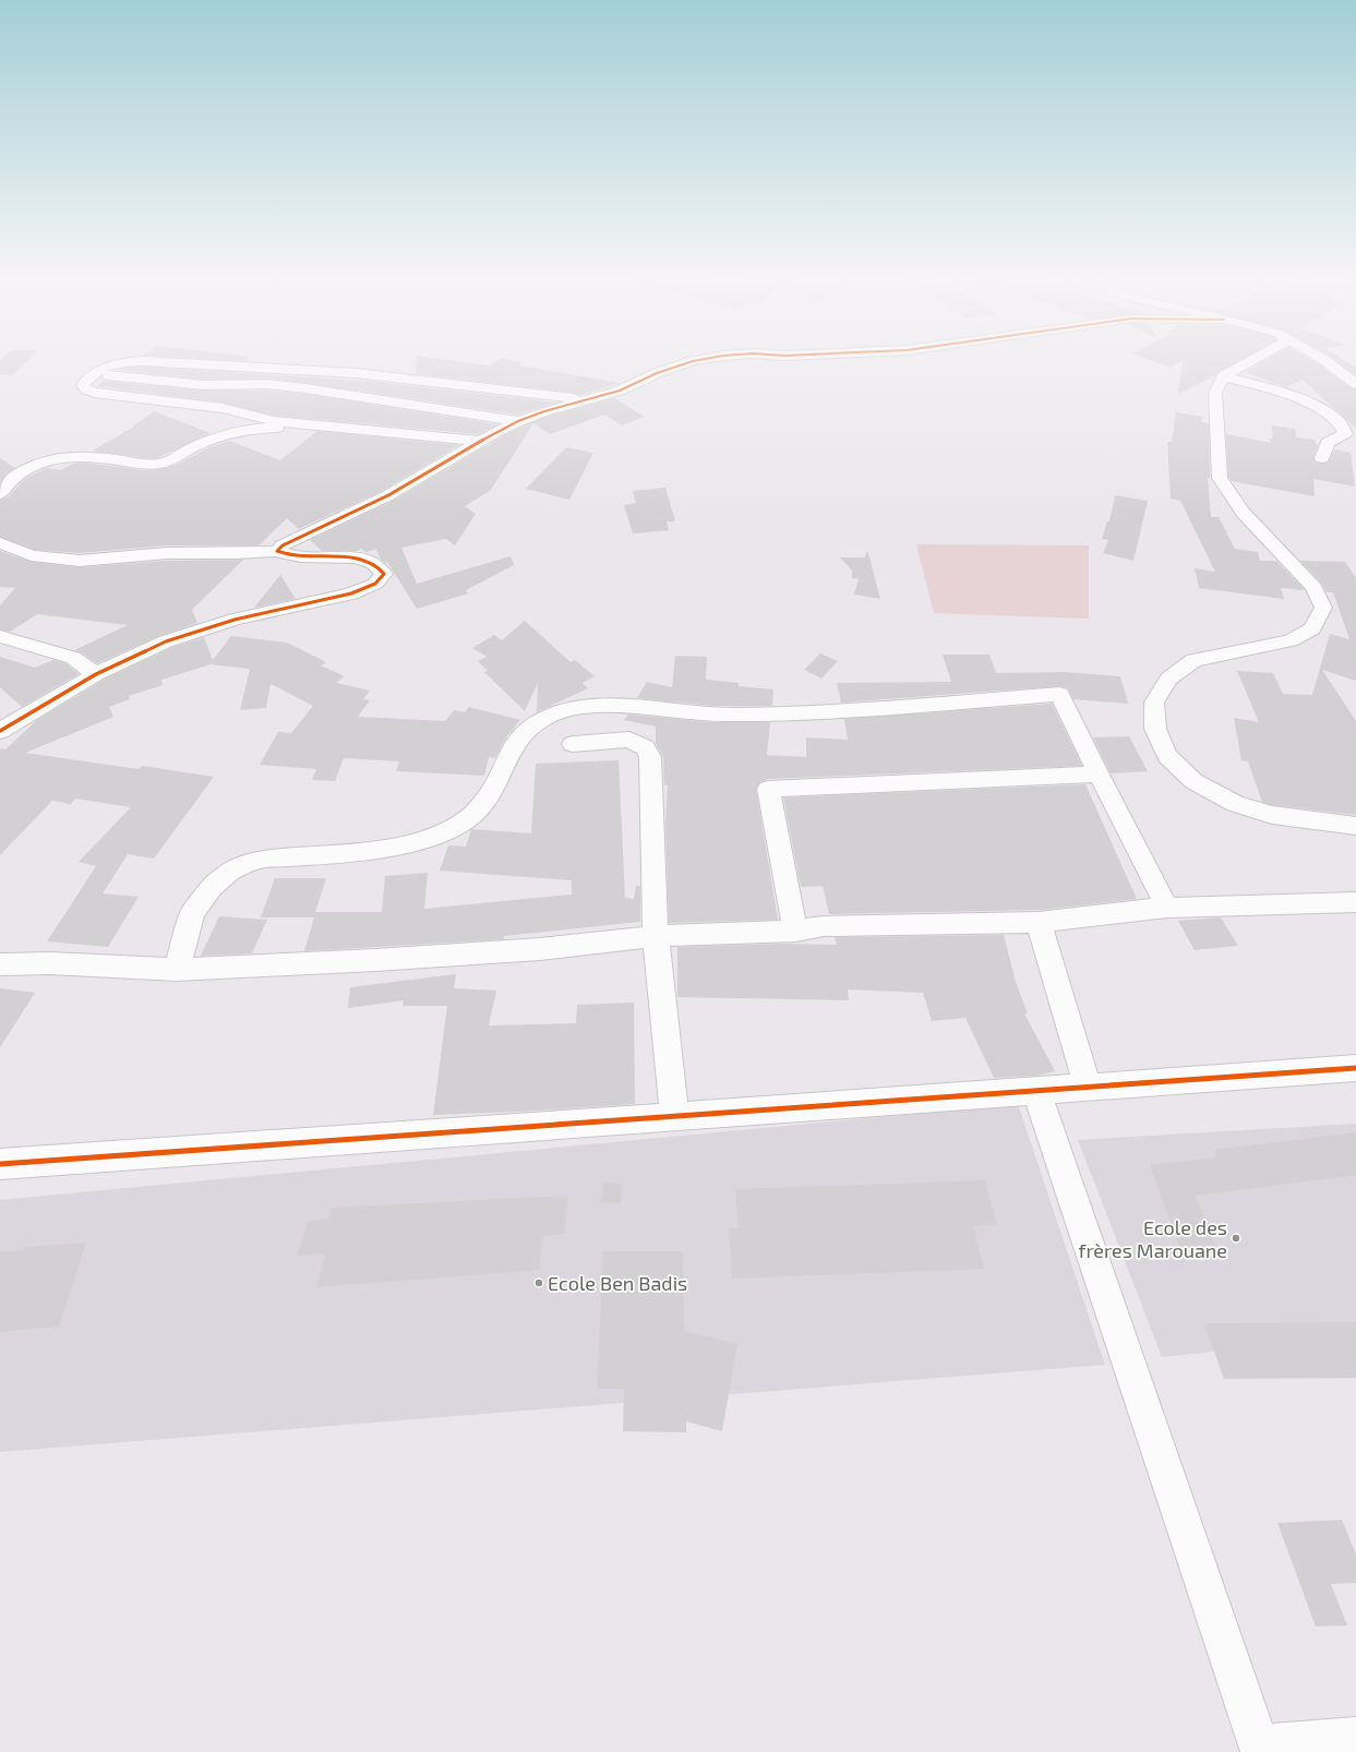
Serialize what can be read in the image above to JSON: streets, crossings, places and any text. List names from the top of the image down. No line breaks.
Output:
{"places":["Ecole des frères Marouane","Ecole Ben Badis"]}
